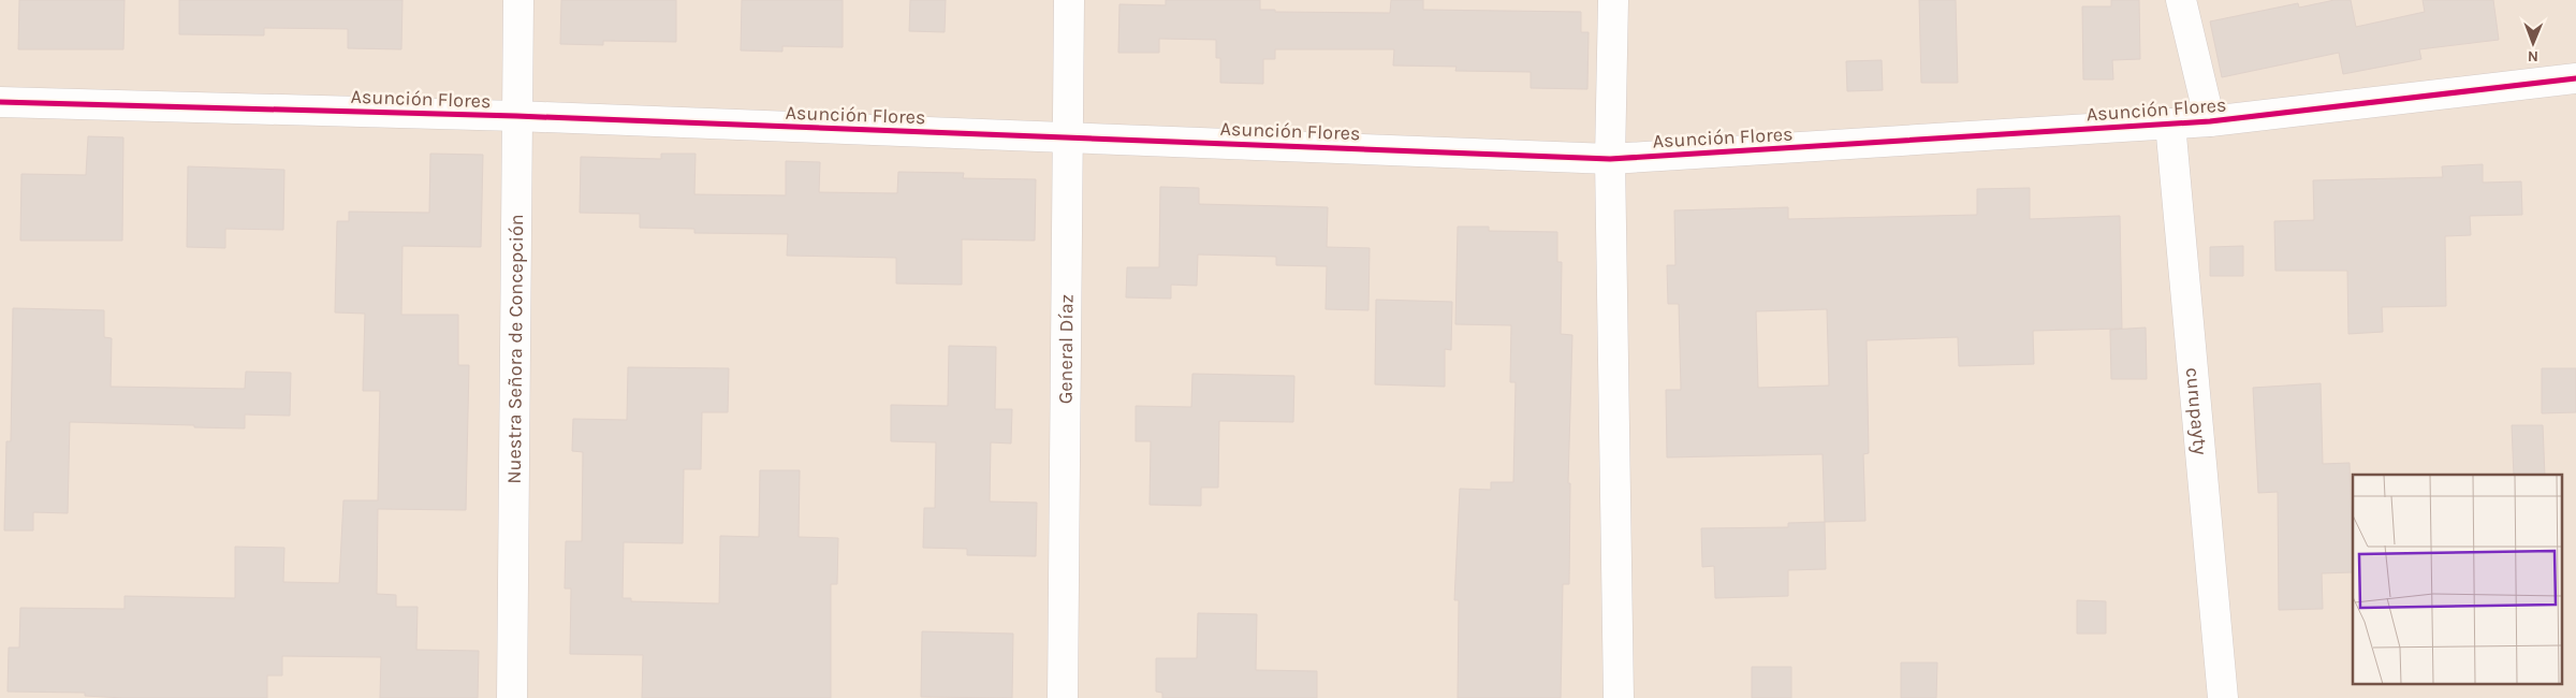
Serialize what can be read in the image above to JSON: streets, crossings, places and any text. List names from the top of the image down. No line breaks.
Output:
{"streets":{"street":["Asunción Flores","Nuestra Señora de Concepción","General Díaz","curupayty"]},"crossings":[["Asunción Flores","Nuestra Señora de Concepción"],["Asunción Flores","General Díaz"],["Asunción Flores","curupayty"]],"north":"bottom"}
